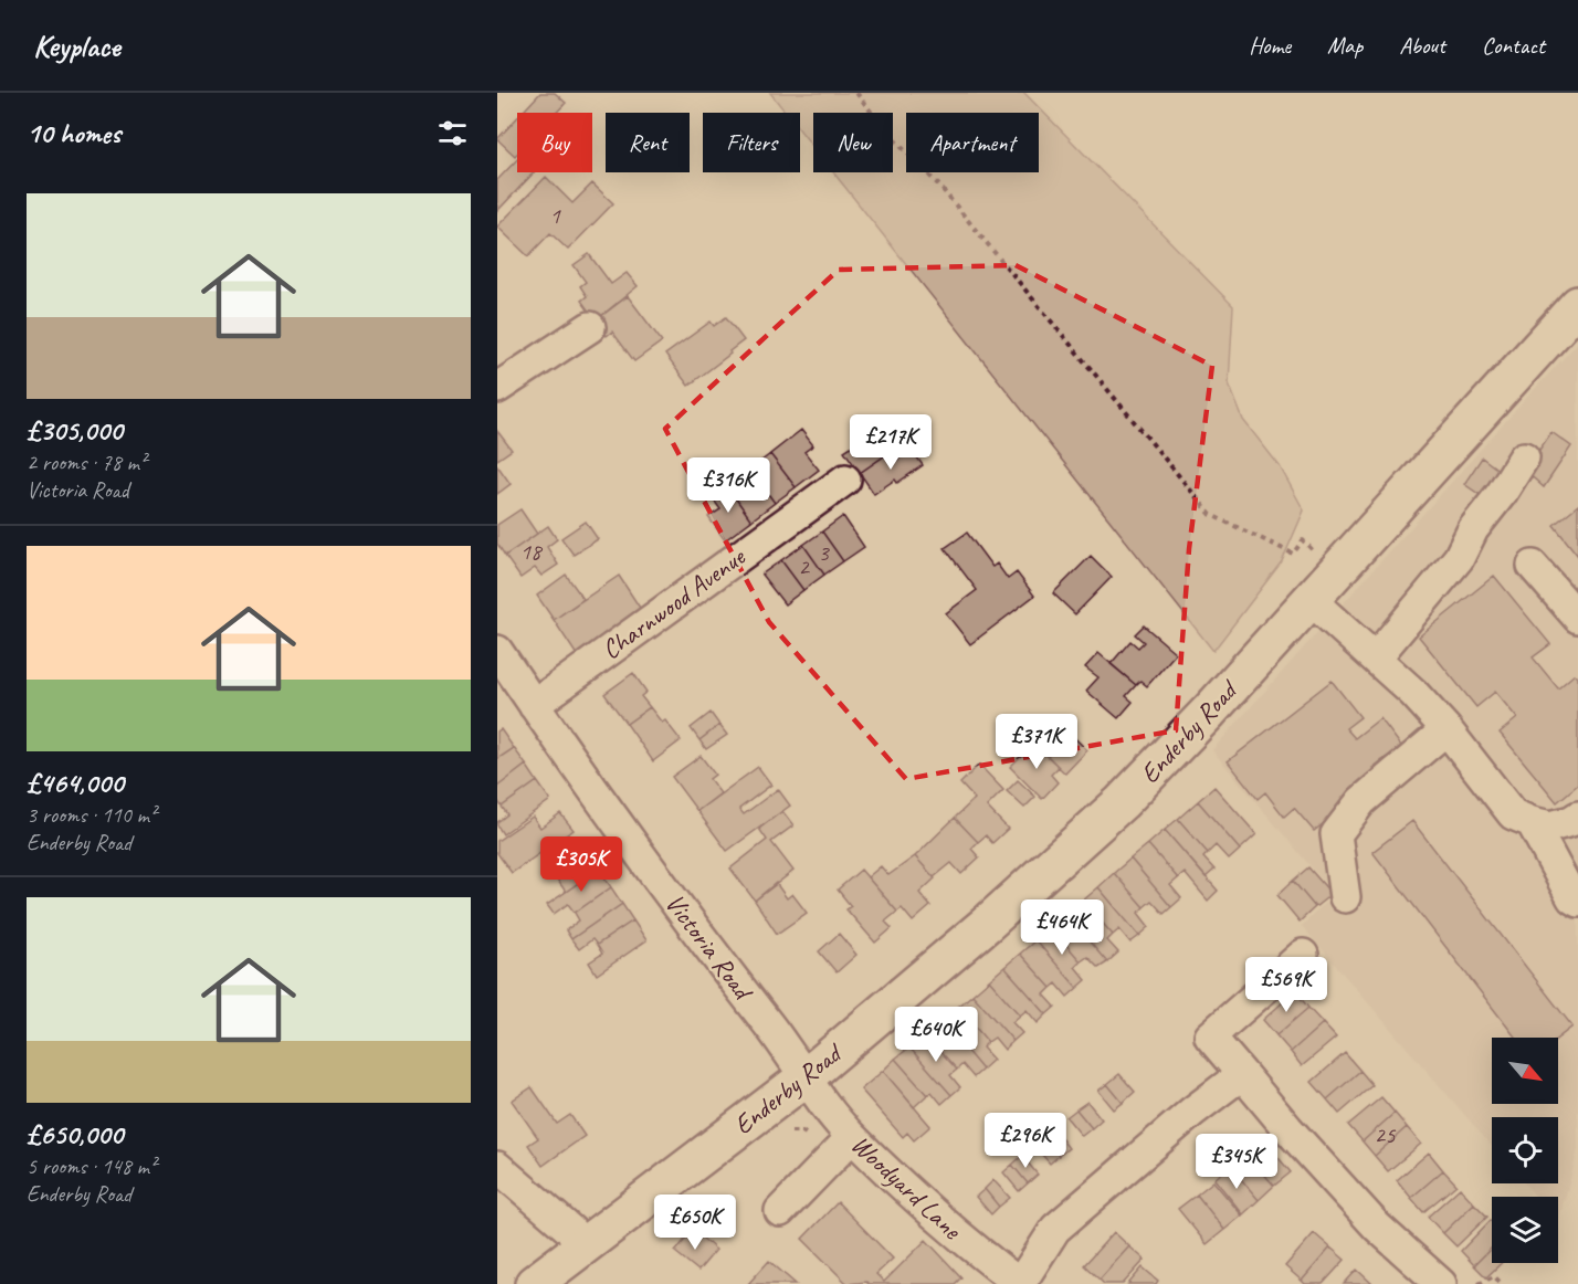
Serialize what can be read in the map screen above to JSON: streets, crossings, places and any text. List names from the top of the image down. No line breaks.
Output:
{"streets":{"main road":["Enderby Road"],"street":["Charnwood Avenue","Victoria Road","Woodyard Lane"]},"crossings":[["Charnwood Avenue","Victoria Road"],["Enderby Road","Victoria Road"],["Enderby Road","Woodyard Lane"],["Victoria Road","Woodyard Lane"]],"house_numbers":["1","18","3","2","25"],"north":"bottom right","page":{"header":"Keyplace","nav":["Home","Map","About","Contact"],"heading":"10 homes","chip":["Buy","Rent","Filters","New","Apartment"],"list":[{"name":"£305,000","note":"2 rooms · 78 m² · Victoria Road"},{"name":"£464,000","note":"3 rooms · 110 m² · Enderby Road"},{"name":"£650,000","note":"5 rooms · 148 m² · Enderby Road"}],"price":["£217K","£316K","£371K","£305K","£464K","£569K","£640K","£296K","£345K","£650K"]}}
